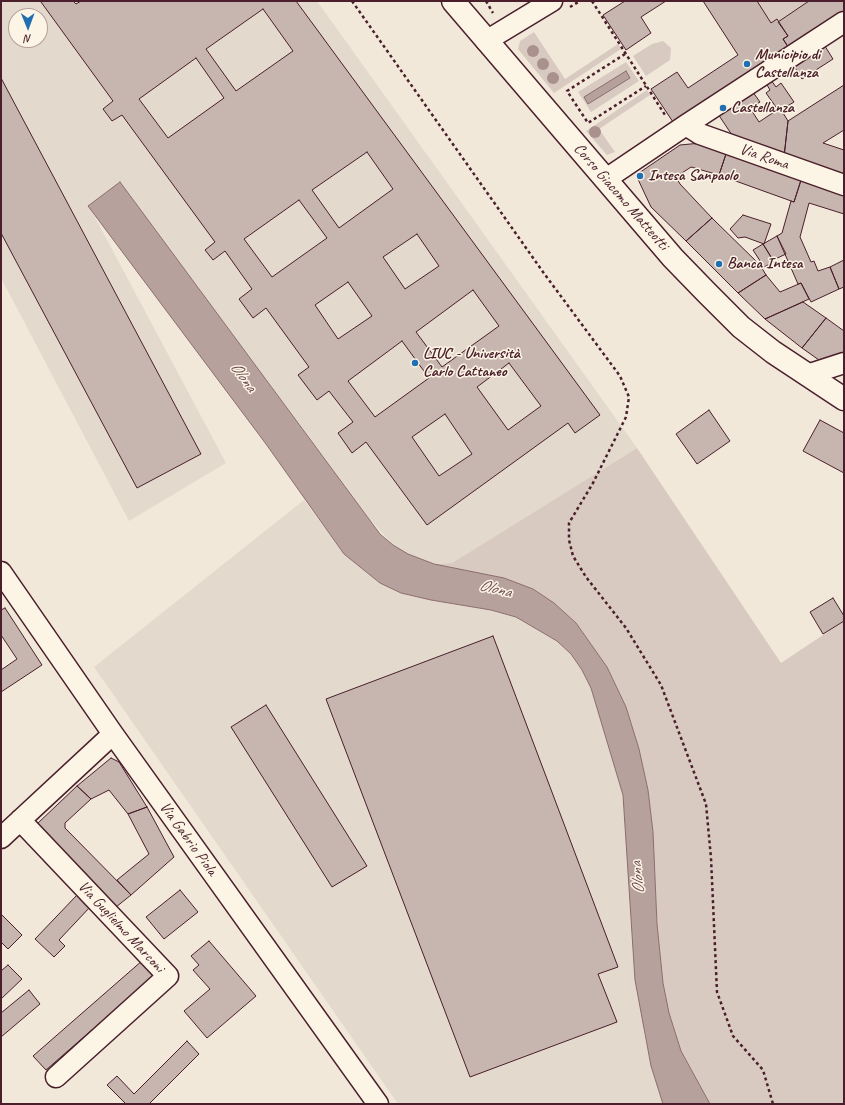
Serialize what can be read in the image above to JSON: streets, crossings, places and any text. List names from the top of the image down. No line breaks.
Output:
{"streets":{"main road":["Corso Giacomo Matteotti"],"street":["Via Roma","Via Gabrio Piola","Via Guglielmo Marconi"]},"water":["Olona"],"places":["Municipio di Castellanza","Castellanza","Intesa Sanpaolo","Banca Intesa","LIUC - Università Carlo Cattaneo"],"north":"bottom"}
